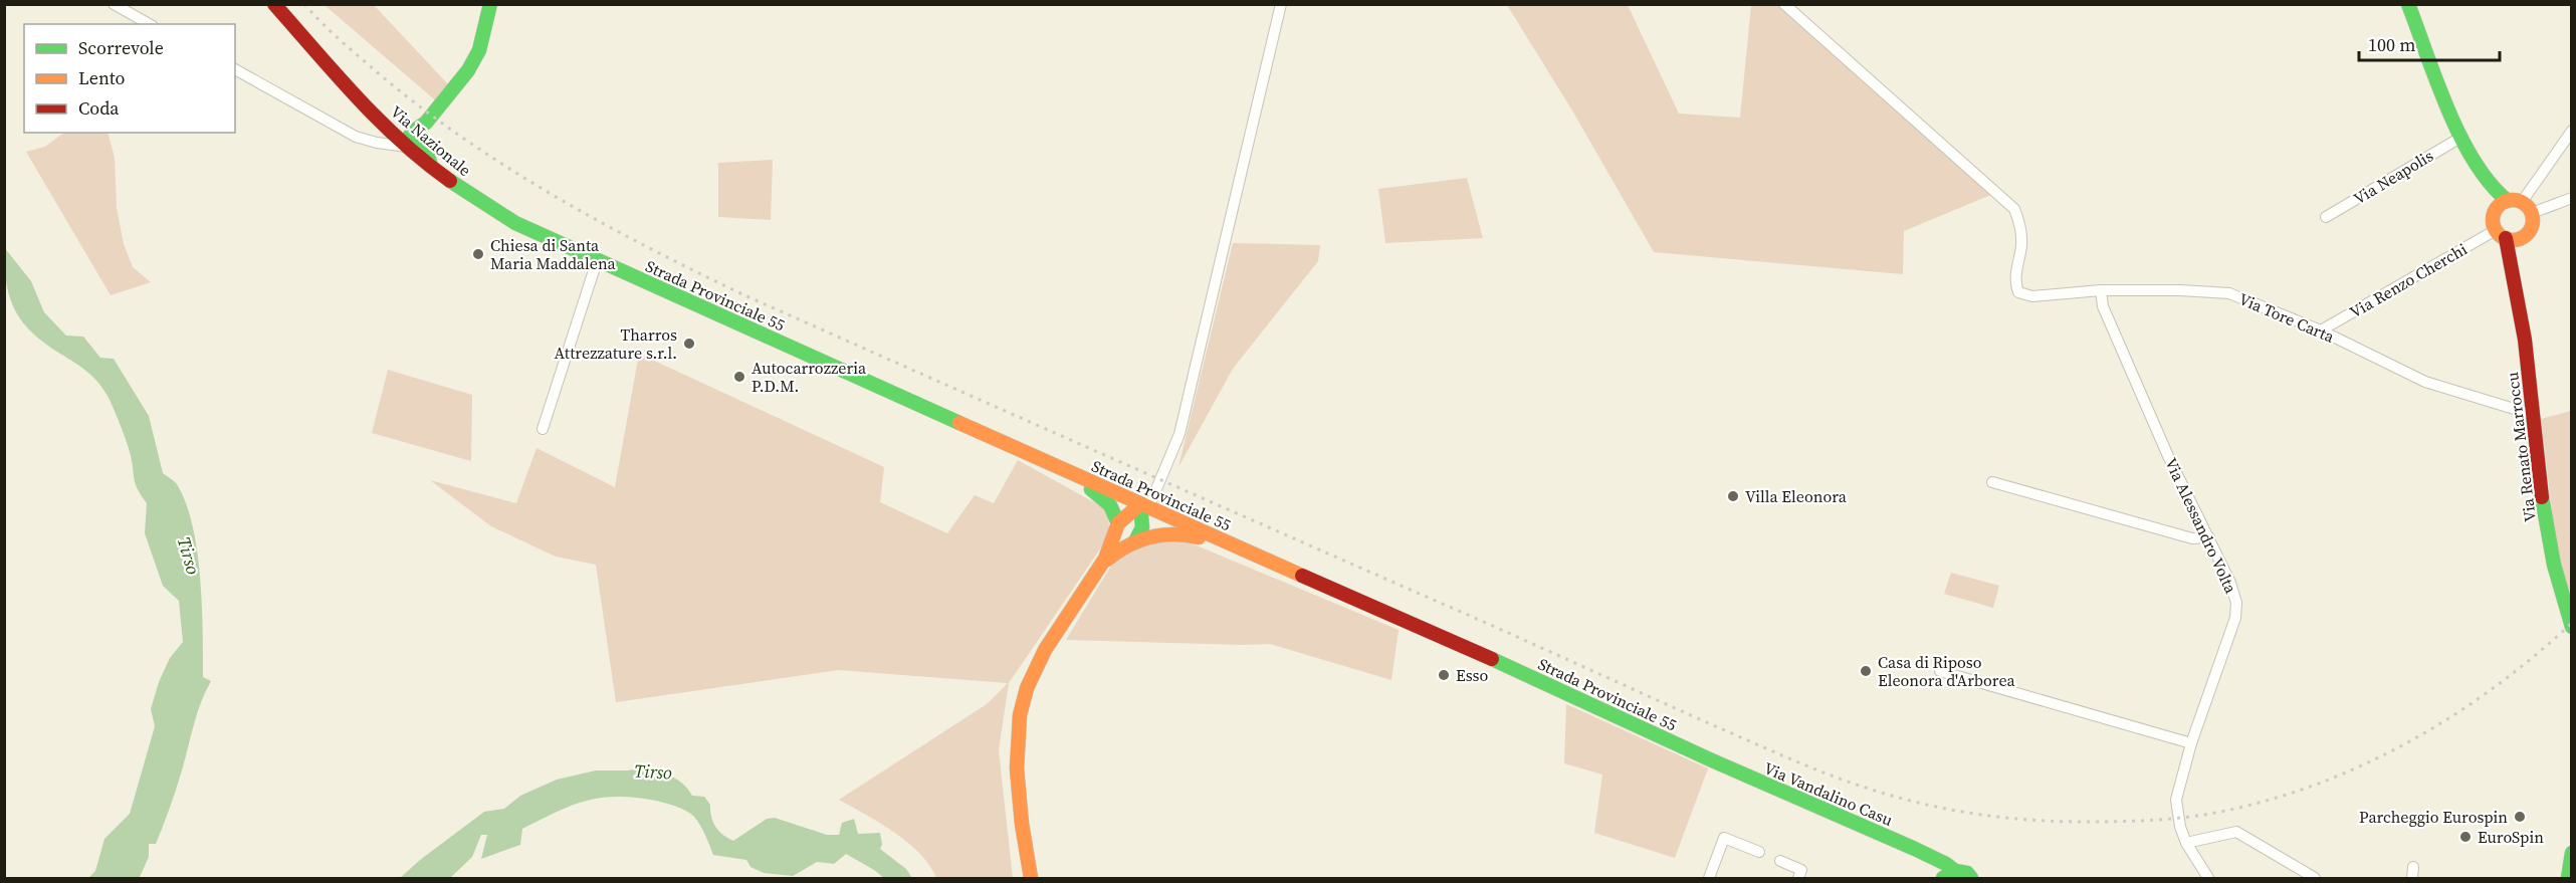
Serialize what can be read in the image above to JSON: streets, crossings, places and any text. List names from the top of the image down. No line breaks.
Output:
{"streets":{"main road":["Via Nazionale","Strada Provinciale 55","Via Renato Marroccu","Via Vandalino Casu"],"street":["Via Neapolis","Via Renzo Cherchi","Via Tore Carta","Via Alessandro Volta"]},"crossings":[["Via Nazionale","Strada Provinciale 55"],["Via Renzo Cherchi","Via Tore Carta"],["Via Renzo Cherchi","Via Renato Marroccu"],["Strada Provinciale 55","Via Vandalino Casu"],["Via Tore Carta","Via Renato Marroccu"],["Via Tore Carta","Via Alessandro Volta"]],"water":["Tirso"],"places":["Chiesa di Santa Maria Maddalena","Tharros Attrezzature s.r.l.","Autocarrozzeria P.D.M.","Villa Eleonora","Casa di Riposo Eleonora d'Arborea","Esso","Parcheggio Eurospin","EuroSpin"],"legend":["Scorrevole","Lento","Coda"],"scale_bar":"100 m"}
